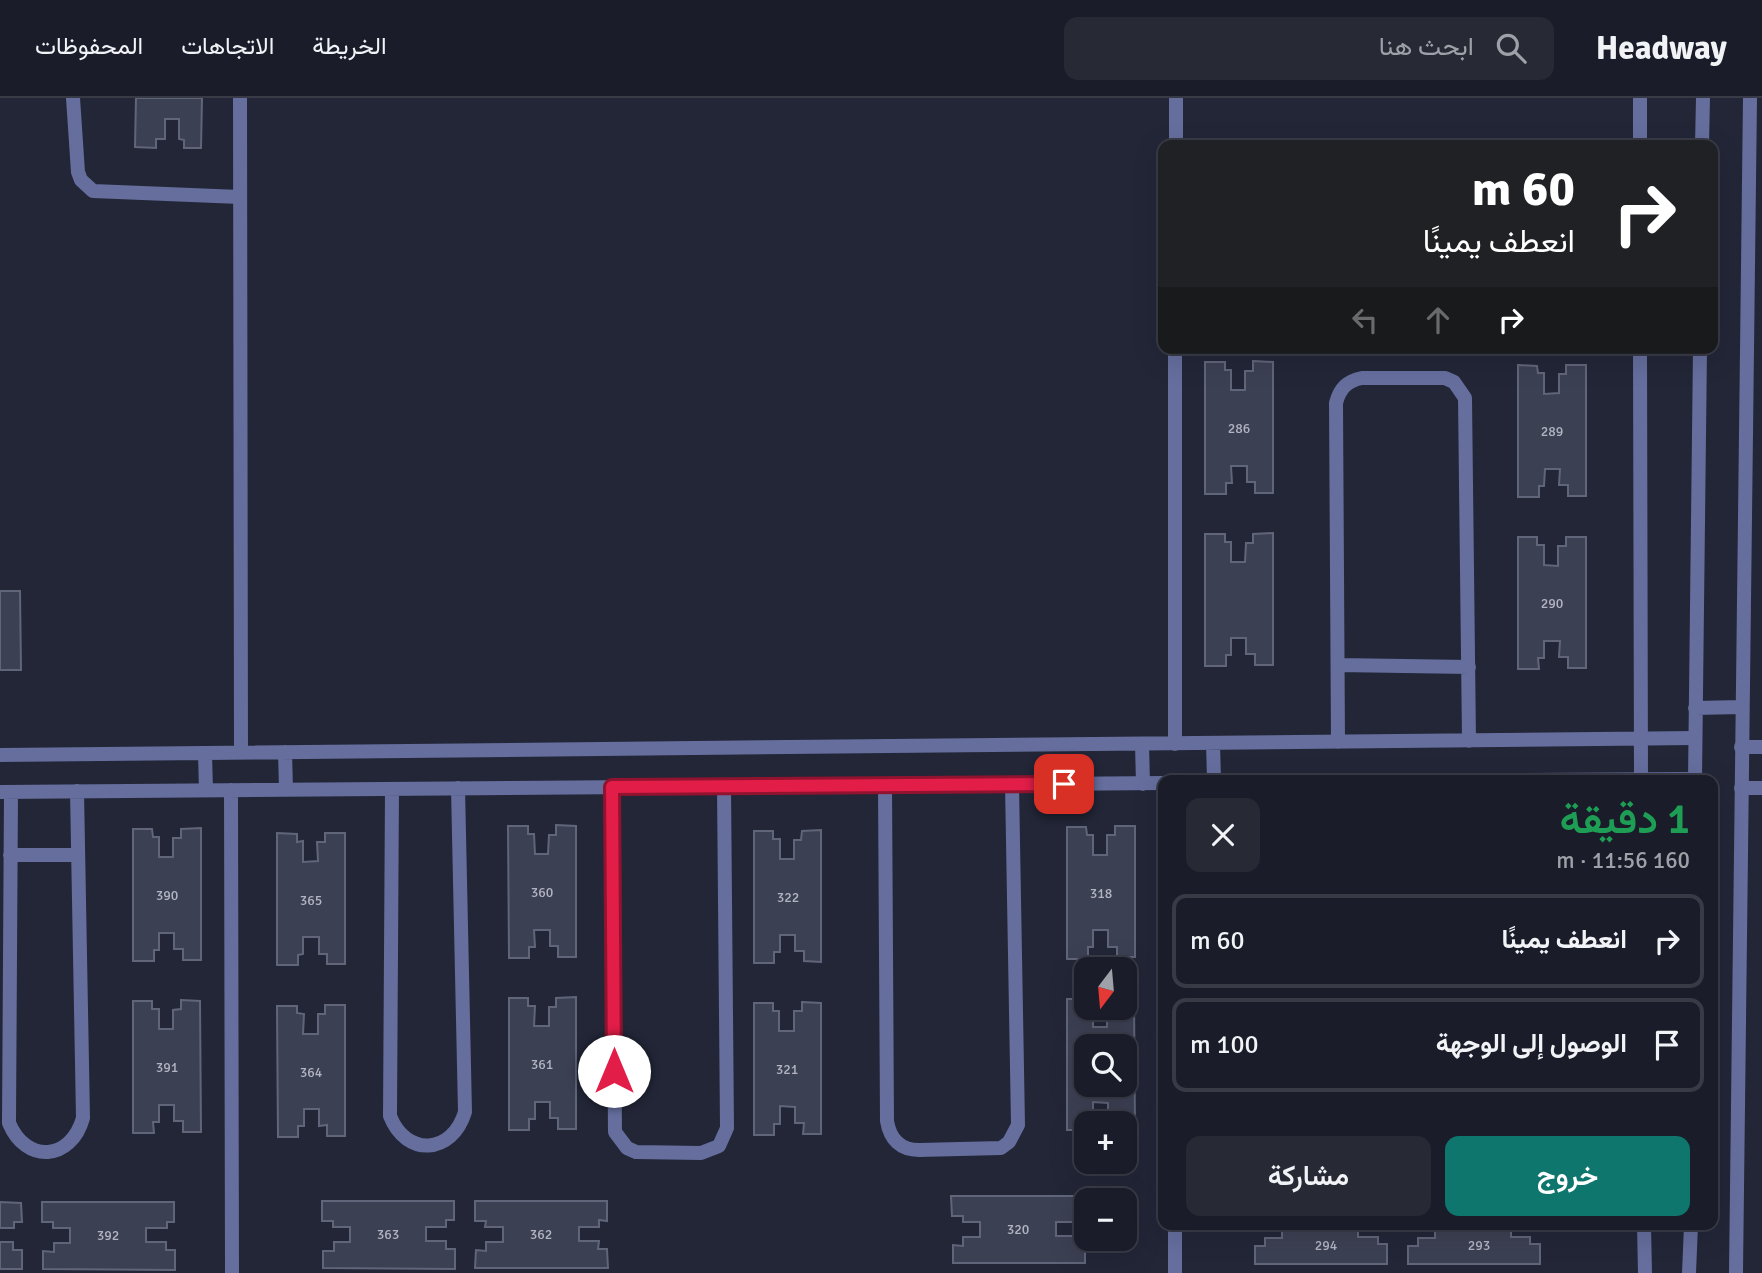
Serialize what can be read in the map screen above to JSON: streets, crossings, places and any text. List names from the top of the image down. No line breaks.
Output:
{"house_numbers":["286","289","290","360","318","390","322","365","361","391","321","364","320","363","362","392","294","293"],"north":"bottom","page":{"header":"Headway","search":"ابحث هنا","nav":["الخريطة","الاتجاهات","المحفوظات"],"turn":["60 m","انعطف يمينًا"],"heading":["1 دقيقة","160 m · 11:56"],"list":[{"name":"انعطف يمينًا","value":"60 m"},{"name":"الوصول إلى الوجهة","value":"100 m"}],"map_buttons":["+","−"],"buttons":["خروج","مشاركة"]}}
